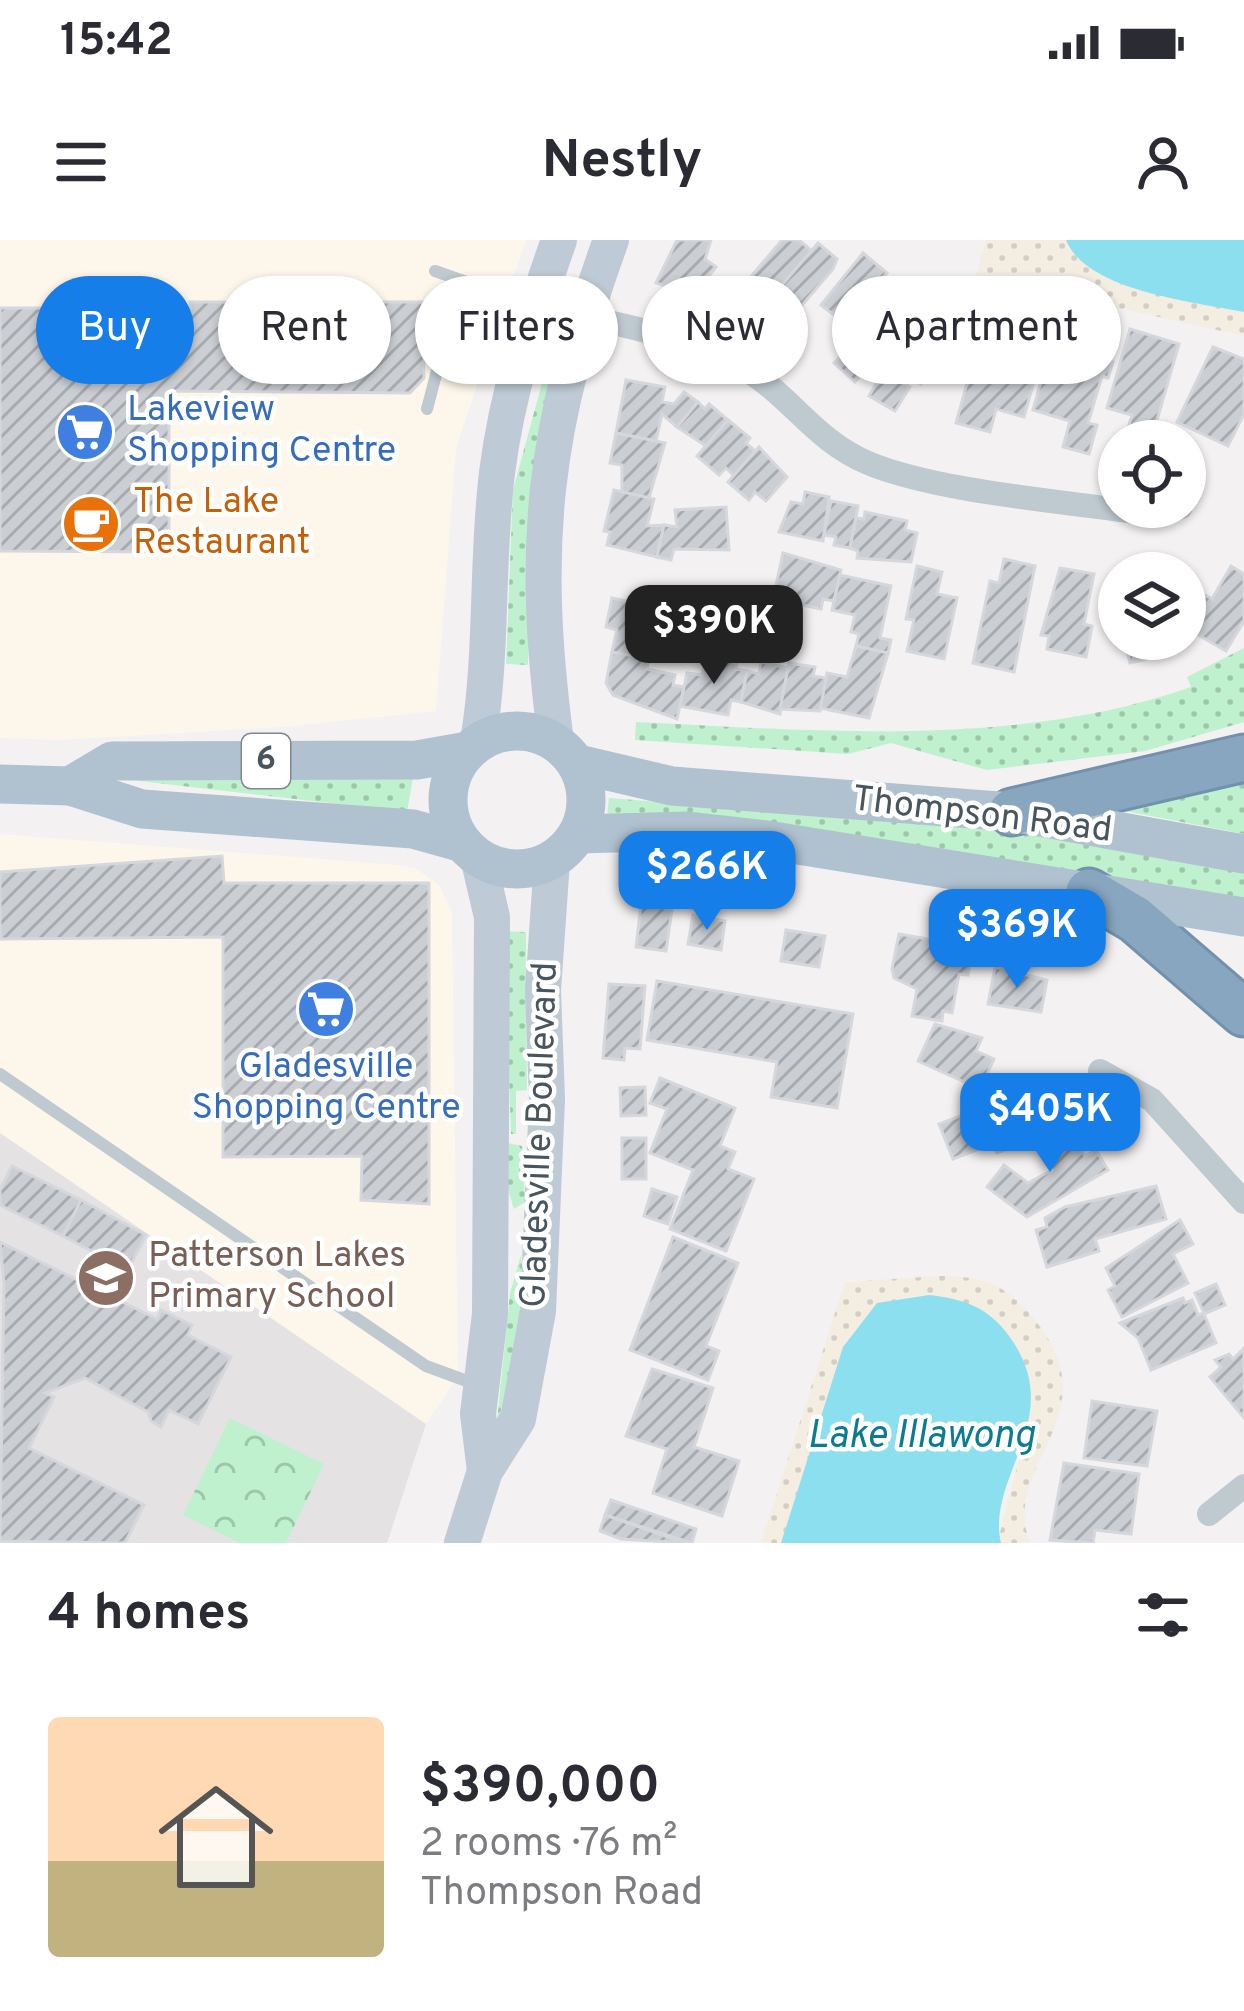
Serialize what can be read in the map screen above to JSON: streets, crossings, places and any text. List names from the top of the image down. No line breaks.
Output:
{"streets":{"main road":["6","Thompson Road"],"street":["Gladesville Boulevard"]},"crossings":[["6","Thompson Road"],["6","Gladesville Boulevard"],["Thompson Road","Gladesville Boulevard"]],"water":["Lake Illawong"],"places":{"supermarket":["Lakeview Shopping Centre","Gladesville Shopping Centre"],"cafe":["The Lake Restaurant"],"school or university":["Patterson Lakes Primary School"]},"page":{"status":"15:42","header":"Nestly","chip":["Buy","Rent","Filters","New","Apartment"],"price":["$390K","$266K","$369K","$405K"],"heading":"4 homes","list":[{"name":"$390,000","note":"2 rooms · 76 m² · Thompson Road"}]}}
